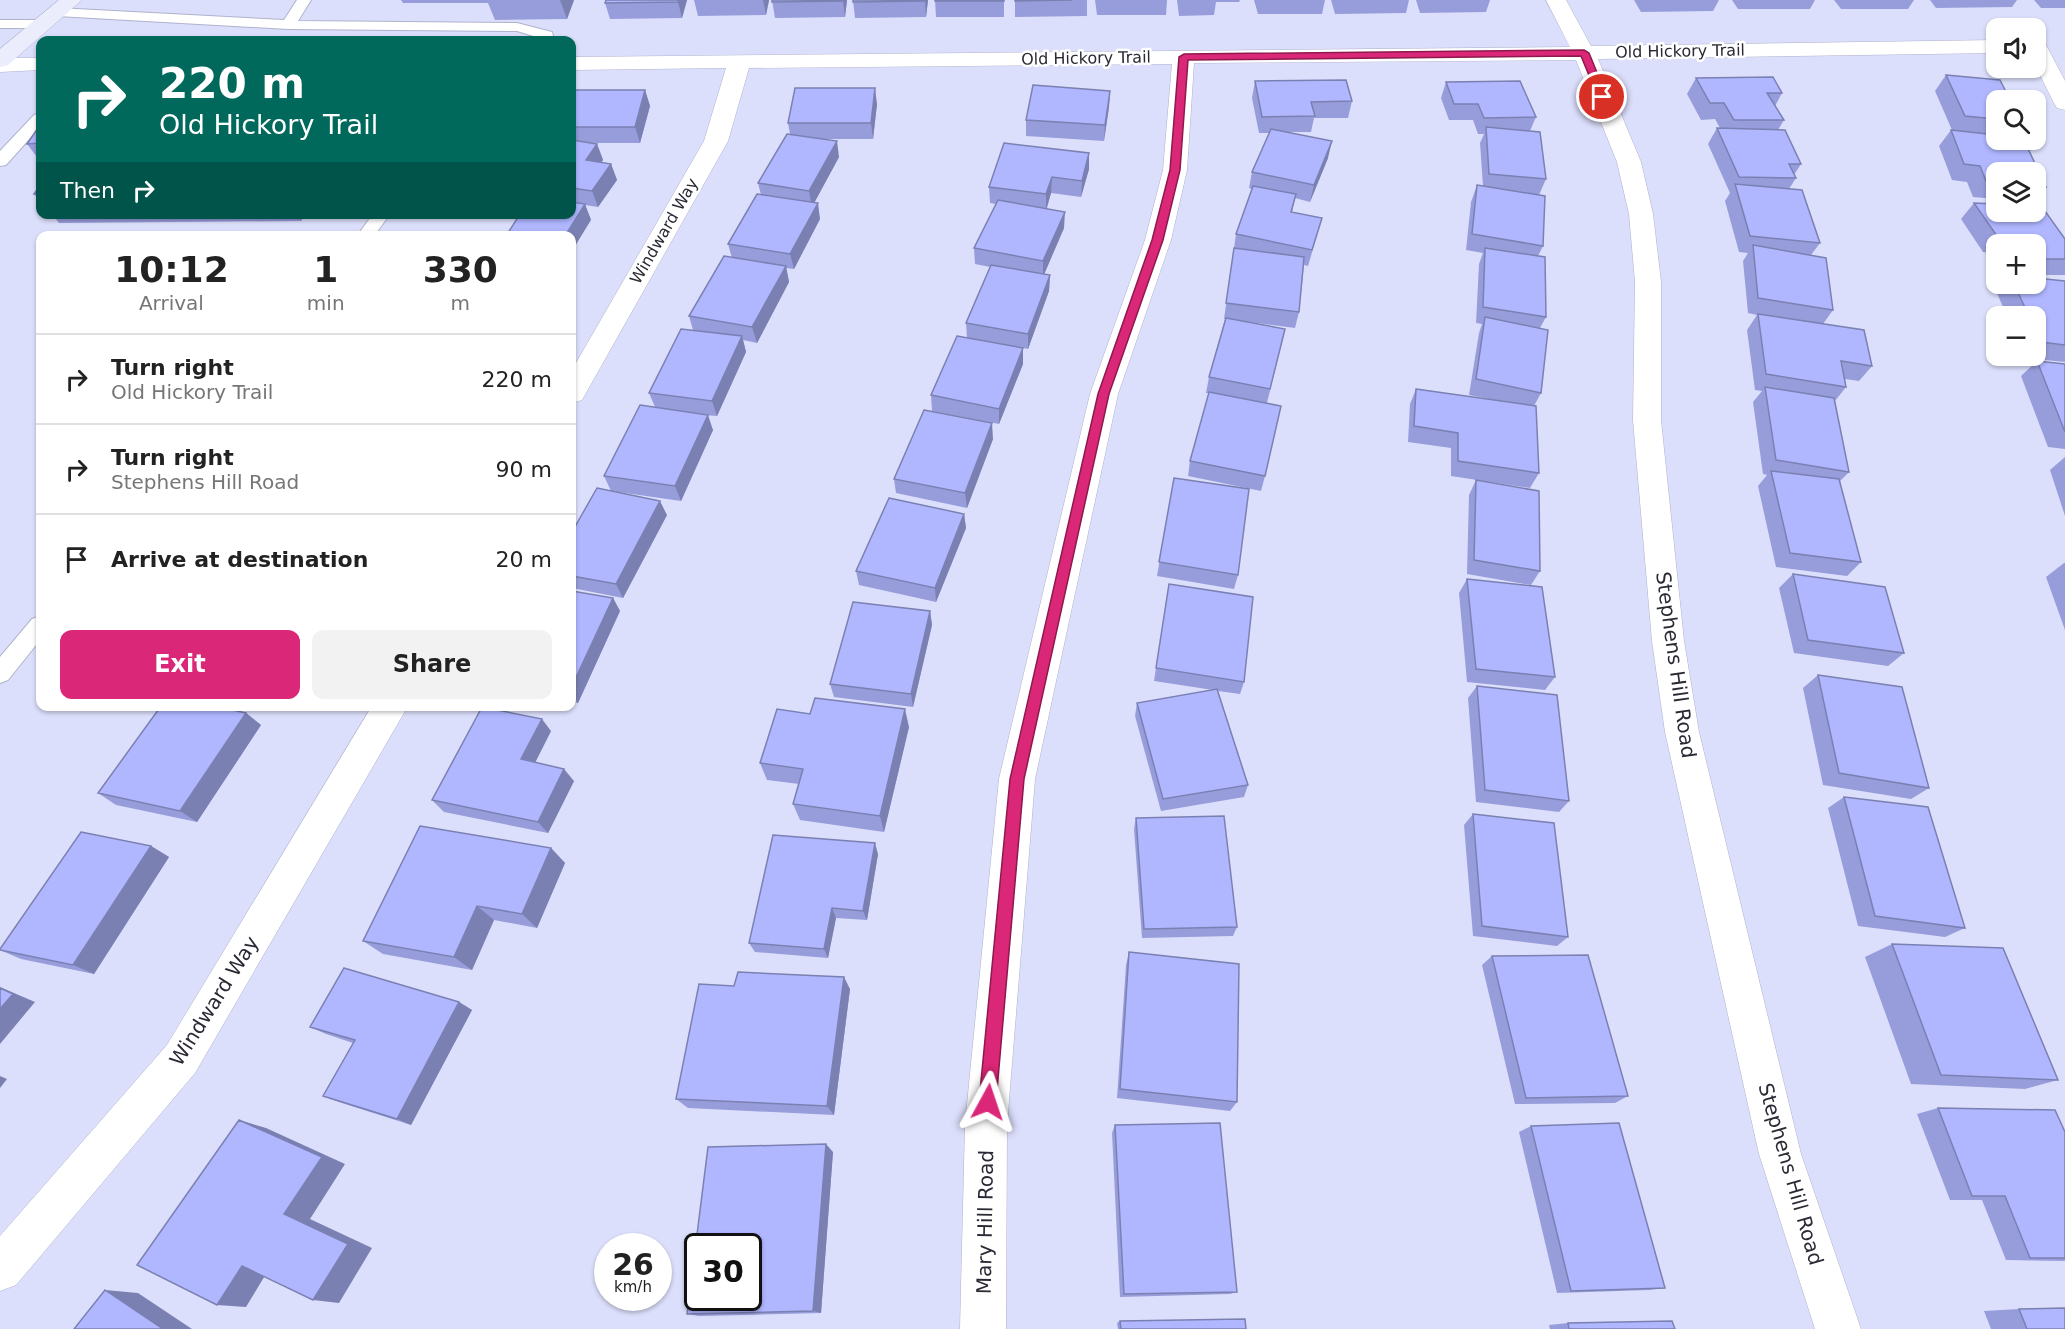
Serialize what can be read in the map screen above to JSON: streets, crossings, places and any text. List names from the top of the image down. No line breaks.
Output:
{"streets":{"street":["Old Hickory Trail","Windward Way","Stephens Hill Road","Mary Hill Road"]},"crossings":[["Old Hickory Trail","Windward Way"],["Old Hickory Trail","Stephens Hill Road"],["Old Hickory Trail","Mary Hill Road"]],"page":{"map_buttons":["+","−"],"turn":["220 m","Old Hickory Trail"],"then":"Then","eta":["10:12","Arrival","1","min","330","m"],"list":[{"name":"Turn right","note":"Old Hickory Trail","value":"220 m"},{"name":"Turn right","note":"Stephens Hill Road","value":"90 m"},{"name":"Arrive at destination","value":"20 m"}],"buttons":["Exit","Share"],"speed":"26 km/h","limit":"30"}}
